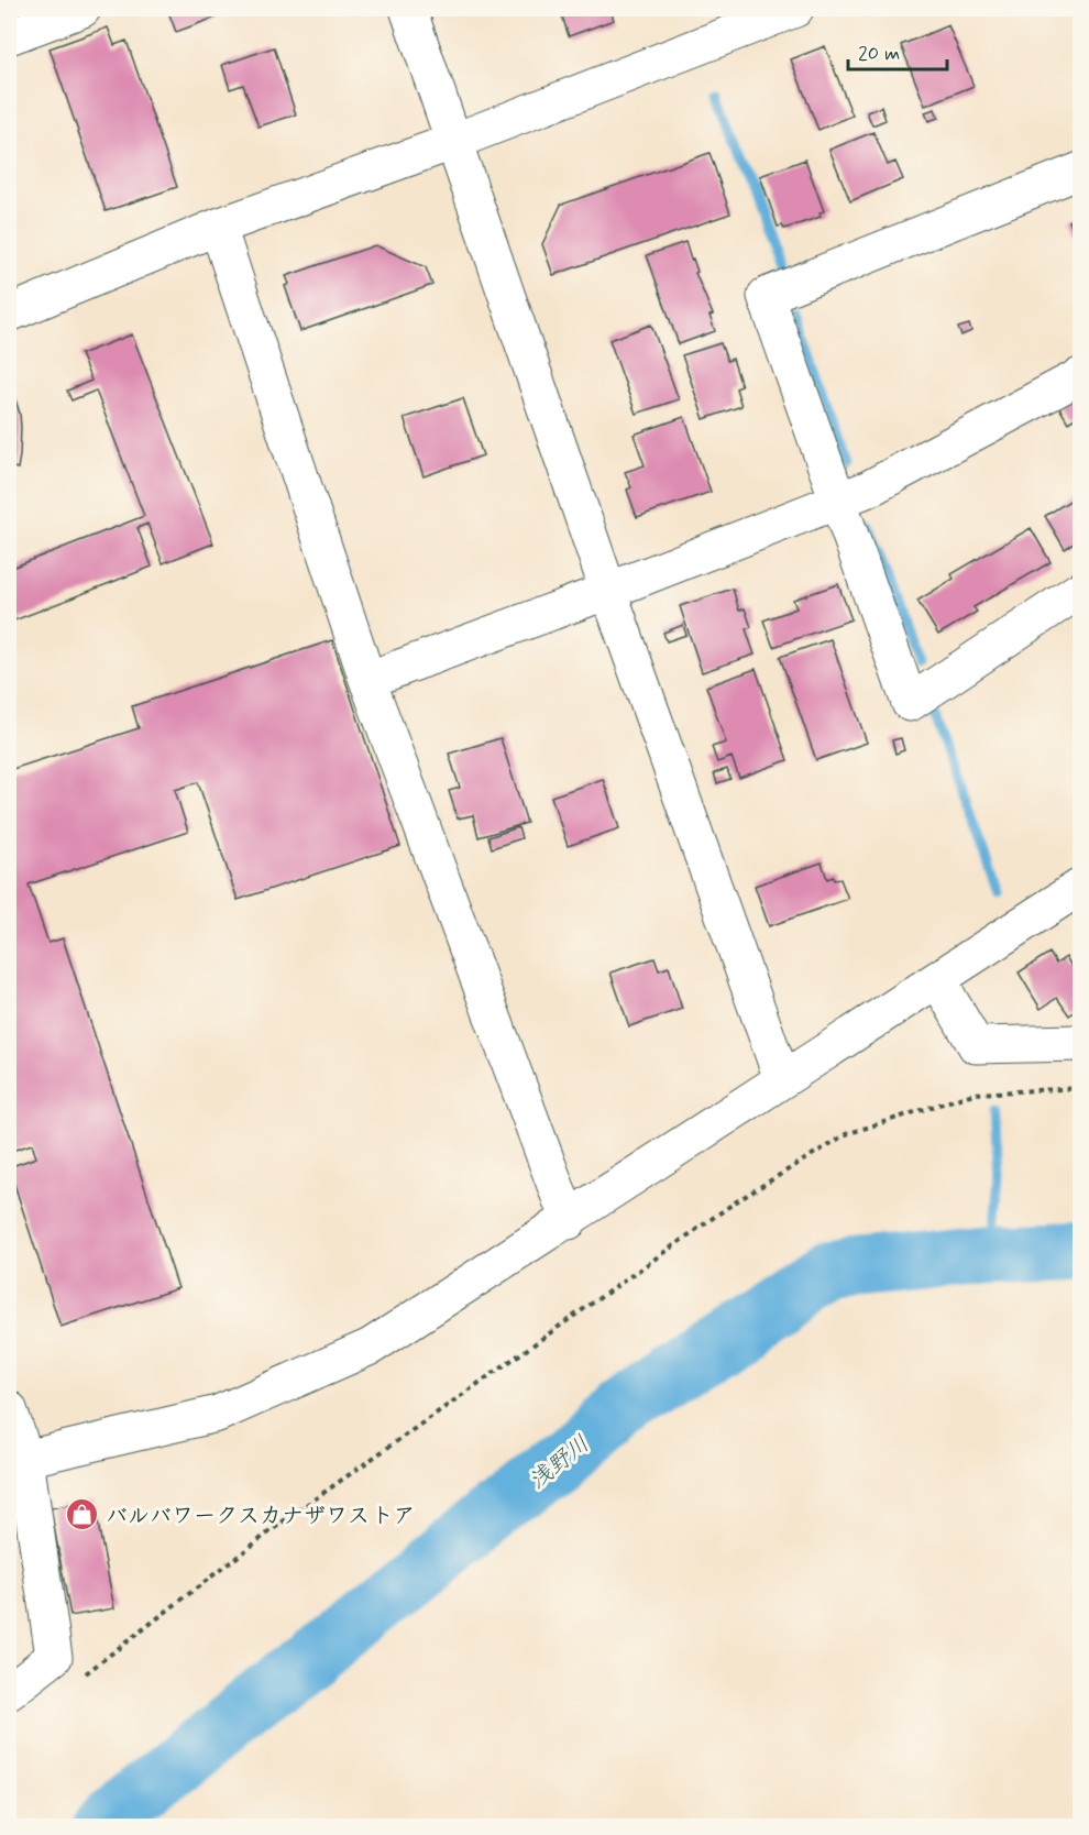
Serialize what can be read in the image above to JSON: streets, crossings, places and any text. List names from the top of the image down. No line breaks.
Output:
{"water":["浅野川"],"places":{"shop":["バルバワークスカナザワストア"]},"scale_bar":"20 m"}
